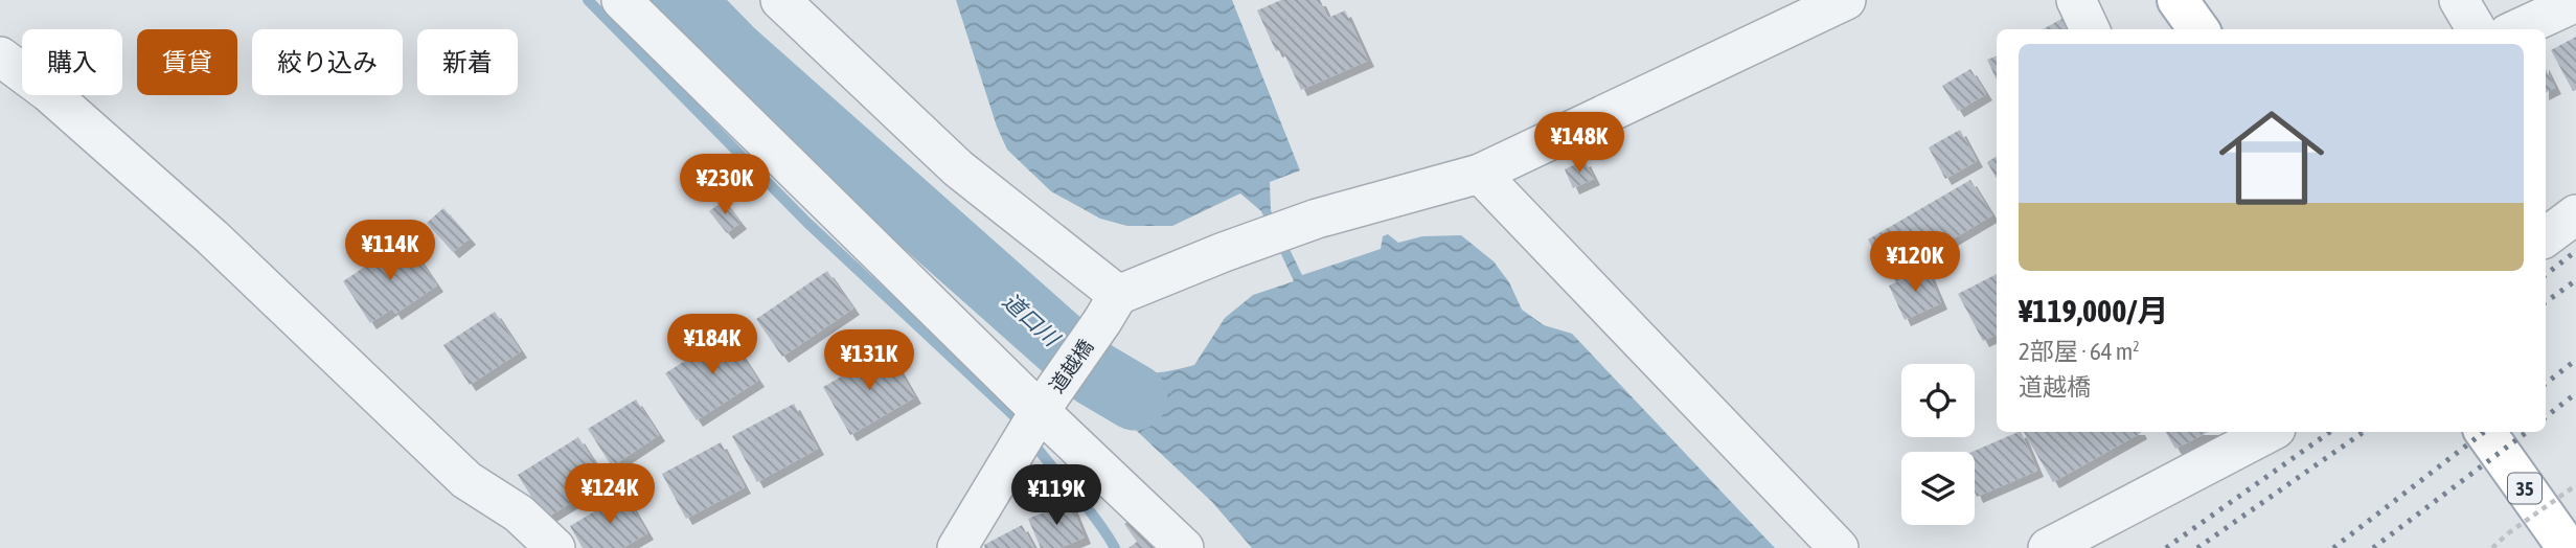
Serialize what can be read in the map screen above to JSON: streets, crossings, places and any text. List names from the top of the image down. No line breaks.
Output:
{"streets":{"main road":["35"],"street":["道越橋"]},"water":["道口川"],"page":{"chip":["購入","賃貸","絞り込み","新着"],"list":[{"name":"¥119,000/月","note":"2部屋 · 64 m² · 道越橋"}],"price":["¥148K","¥230K","¥114K","¥120K","¥184K","¥131K","¥124K","¥119K"]}}
